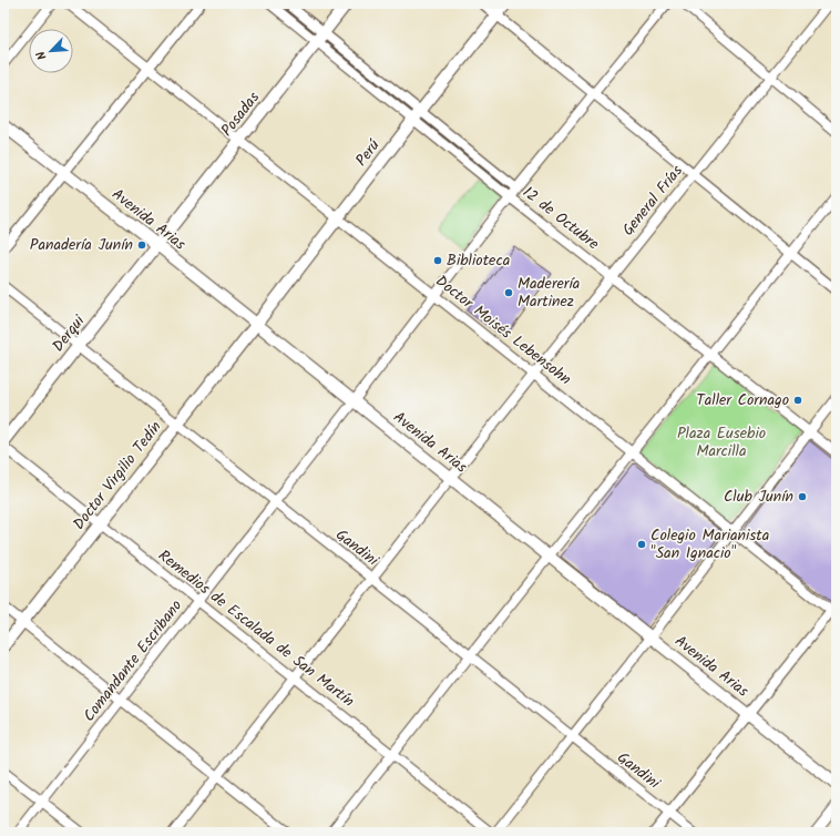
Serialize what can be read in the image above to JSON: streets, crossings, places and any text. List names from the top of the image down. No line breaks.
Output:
{"streets":{"main road":["Posadas","Perú","Avenida Arias","Derqui","Doctor Virgilio Tedín"],"street":["General Frías","12 de Octubre","Doctor Moisés Lebensohn","Gandini","Remedios de Escalada de San Martín","Comandante Escribano"]},"crossings":[["Posadas","12 de Octubre"],["Posadas","Avenida Arias"],["Posadas","Doctor Moisés Lebensohn"],["Posadas","Derqui"],["Perú","12 de Octubre"],["Perú","Avenida Arias"],["Perú","Doctor Moisés Lebensohn"],["Perú","Doctor Virgilio Tedín"],["General Frías","12 de Octubre"],["General Frías","Avenida Arias"],["General Frías","Doctor Moisés Lebensohn"],["General Frías","Gandini"],["General Frías","Remedios de Escalada de San Martín"],["12 de Octubre","Comandante Escribano"],["Avenida Arias","Derqui"],["Avenida Arias","Doctor Virgilio Tedín"],["Avenida Arias","Comandante Escribano"],["Doctor Moisés Lebensohn","Comandante Escribano"],["Derqui","Gandini"],["Doctor Virgilio Tedín","Gandini"],["Doctor Virgilio Tedín","Remedios de Escalada de San Martín"],["Gandini","Comandante Escribano"],["Remedios de Escalada de San Martín","Comandante Escribano"]],"parks":["Plaza Eusebio Marcilla"],"places":["Panadería Junín","Biblioteca","Maderería Martinez","Taller Cornago","Club Junín","Colegio Marianista \"San Ignacio\""],"north":"bottom left"}
